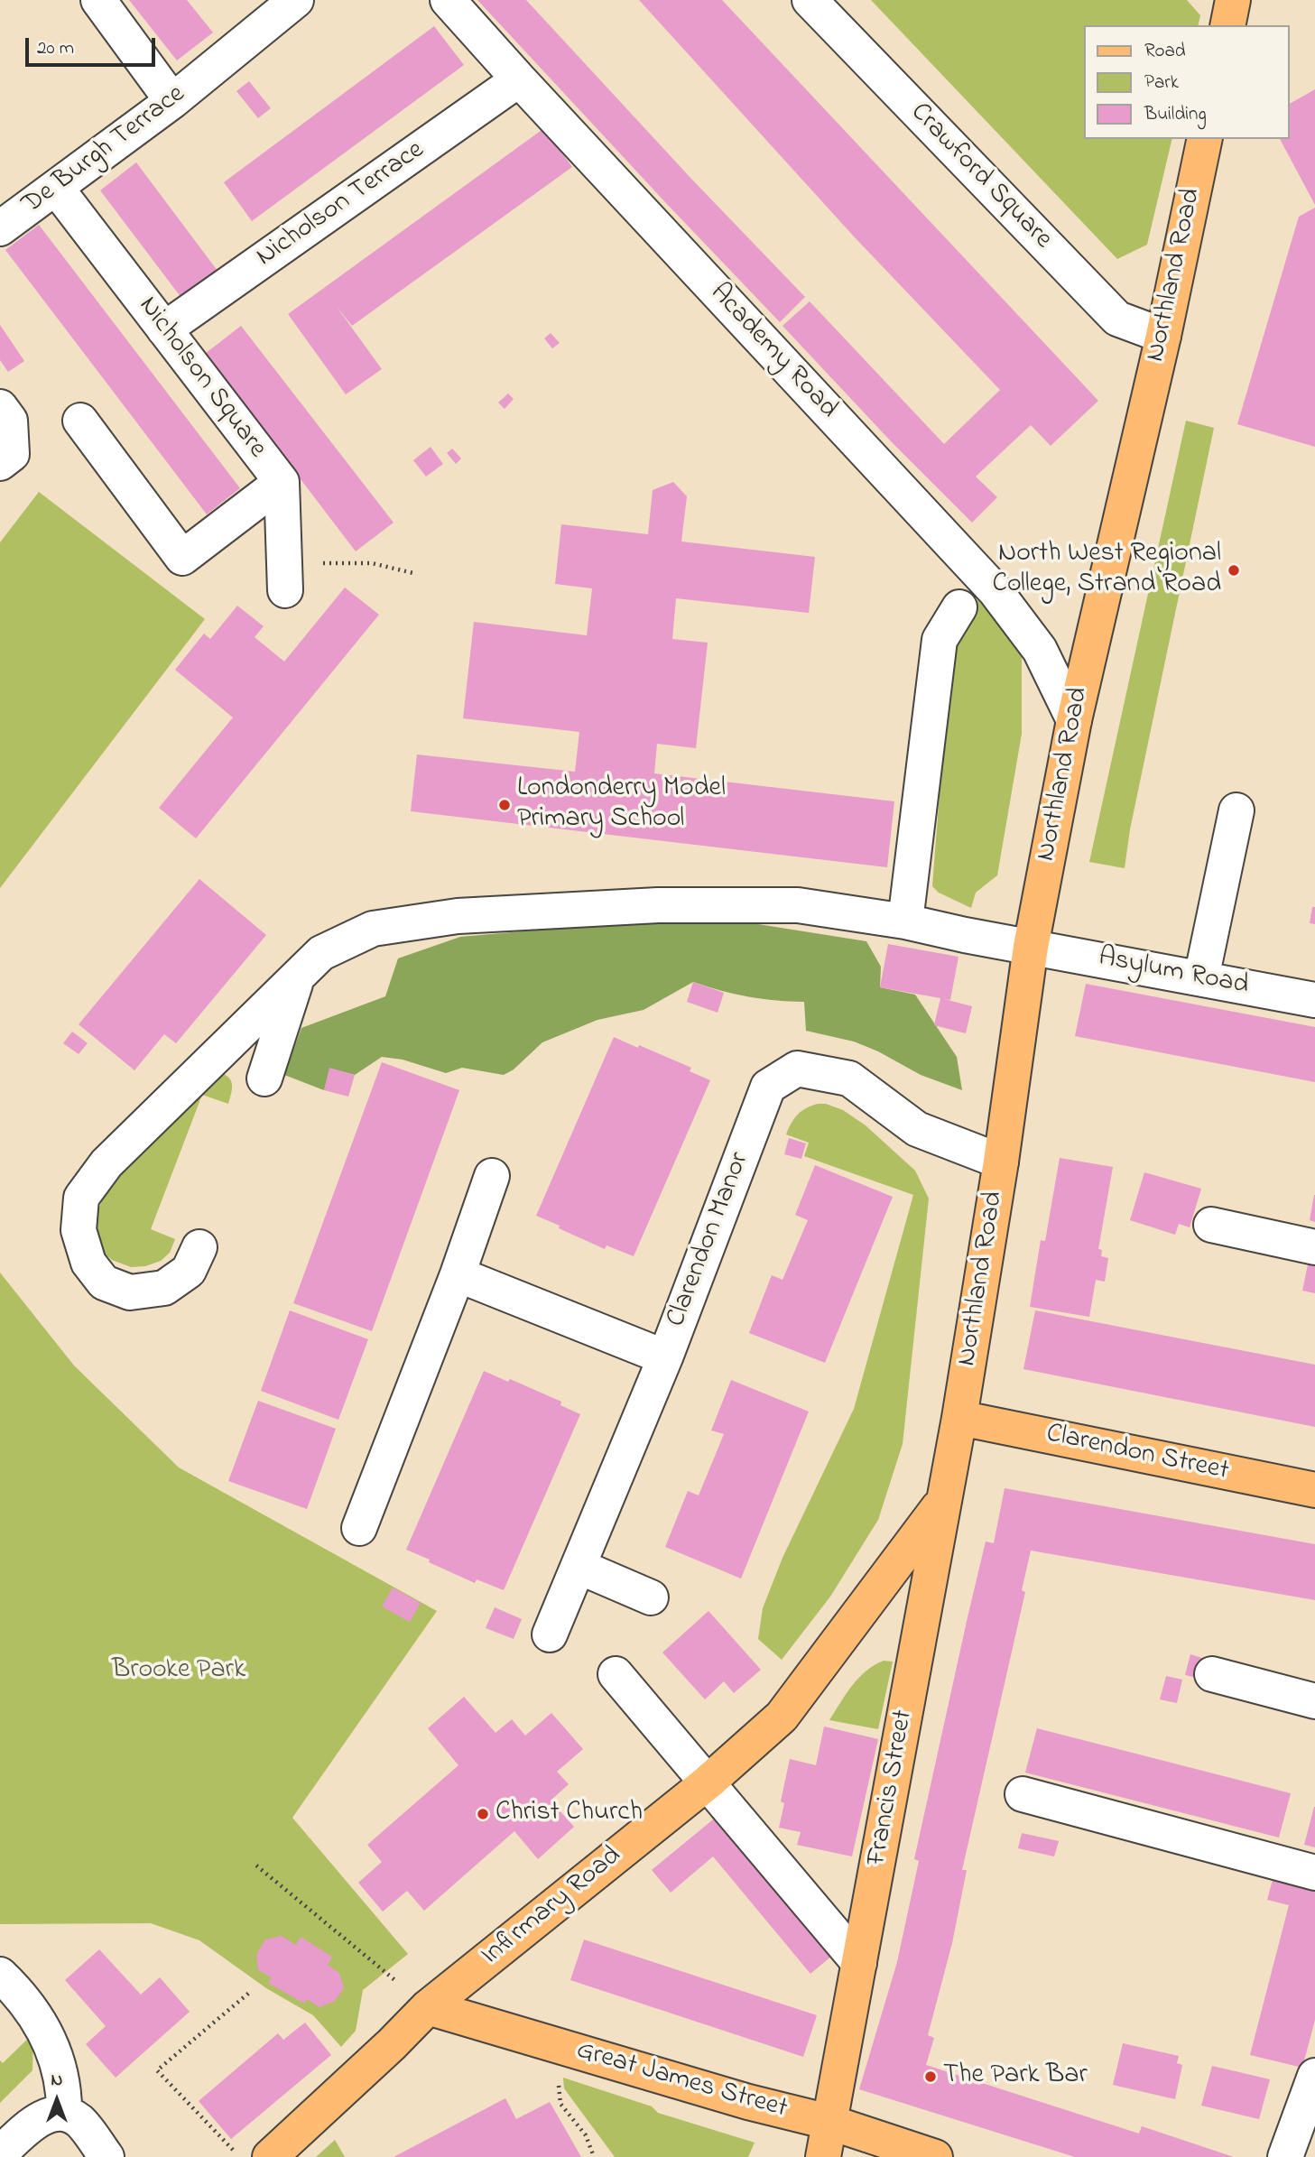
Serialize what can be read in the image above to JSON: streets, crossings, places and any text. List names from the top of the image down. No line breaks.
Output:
{"streets":{"main road":["Northland Road","Clarendon Street","Francis Street","Infirmary Road","Great James Street"],"street":["De Burgh Terrace","Crawford Square","Nicholson Terrace","Academy Road","Nicholson Square","Asylum Road","Clarendon Manor"]},"crossings":[["De Burgh Terrace","Nicholson Square"],["Crawford Square","Northland Road"],["Nicholson Terrace","Academy Road"],["Nicholson Terrace","Nicholson Square"],["Northland Road","Academy Road"],["Northland Road","Asylum Road"],["Northland Road","Clarendon Manor"],["Northland Road","Clarendon Street"],["Northland Road","Francis Street"],["Clarendon Street","Francis Street"],["Francis Street","Infirmary Road"],["Francis Street","Great James Street"],["Infirmary Road","Great James Street"]],"parks":["Brooke Park"],"places":["North West Regional College, Strand Road","Londonderry Model Primary School","Christ Church","The Park Bar"],"legend":["Road","Park","Building"],"scale_bar":"20 m","north":"top"}
